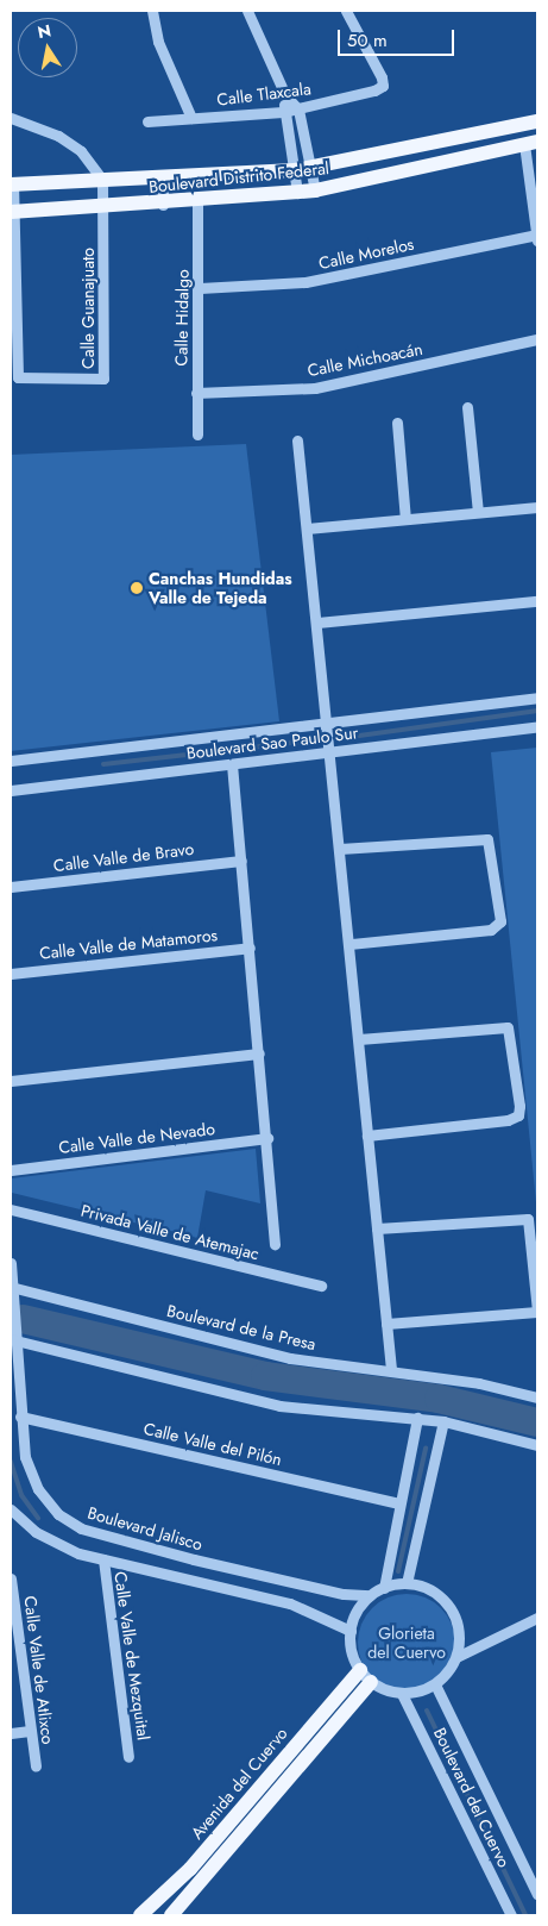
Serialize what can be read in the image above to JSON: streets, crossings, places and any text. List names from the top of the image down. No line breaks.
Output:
{"streets":{"main road":["Boulevard Distrito Federal","Avenida del Cuervo"],"street":["Calle Tlaxcala","Calle Morelos","Calle Guanajuato","Calle Hidalgo","Calle Michoacán","Boulevard Sao Paulo Sur","Calle Valle de Bravo","Calle Valle de Matamoros","Calle Valle de Nevado","Privada Valle de Atemajac","Boulevard de la Presa","Calle Valle del Pilón","Boulevard Jalisco","Calle Valle de Mezquital","Calle Valle de Atlixco","Boulevard del Cuervo"]},"crossings":[["Boulevard Distrito Federal","Calle Guanajuato"],["Boulevard Distrito Federal","Calle Hidalgo"],["Calle Morelos","Calle Hidalgo"],["Calle Hidalgo","Calle Michoacán"],["Boulevard de la Presa","Boulevard Jalisco"],["Calle Valle del Pilón","Boulevard Jalisco"],["Boulevard Jalisco","Avenida del Cuervo"],["Boulevard Jalisco","Boulevard del Cuervo"],["Avenida del Cuervo","Boulevard del Cuervo"]],"parks":["Glorieta del Cuervo"],"places":["Canchas Hundidas Valle de Tejeda"],"scale_bar":"50 m","north":"top"}
